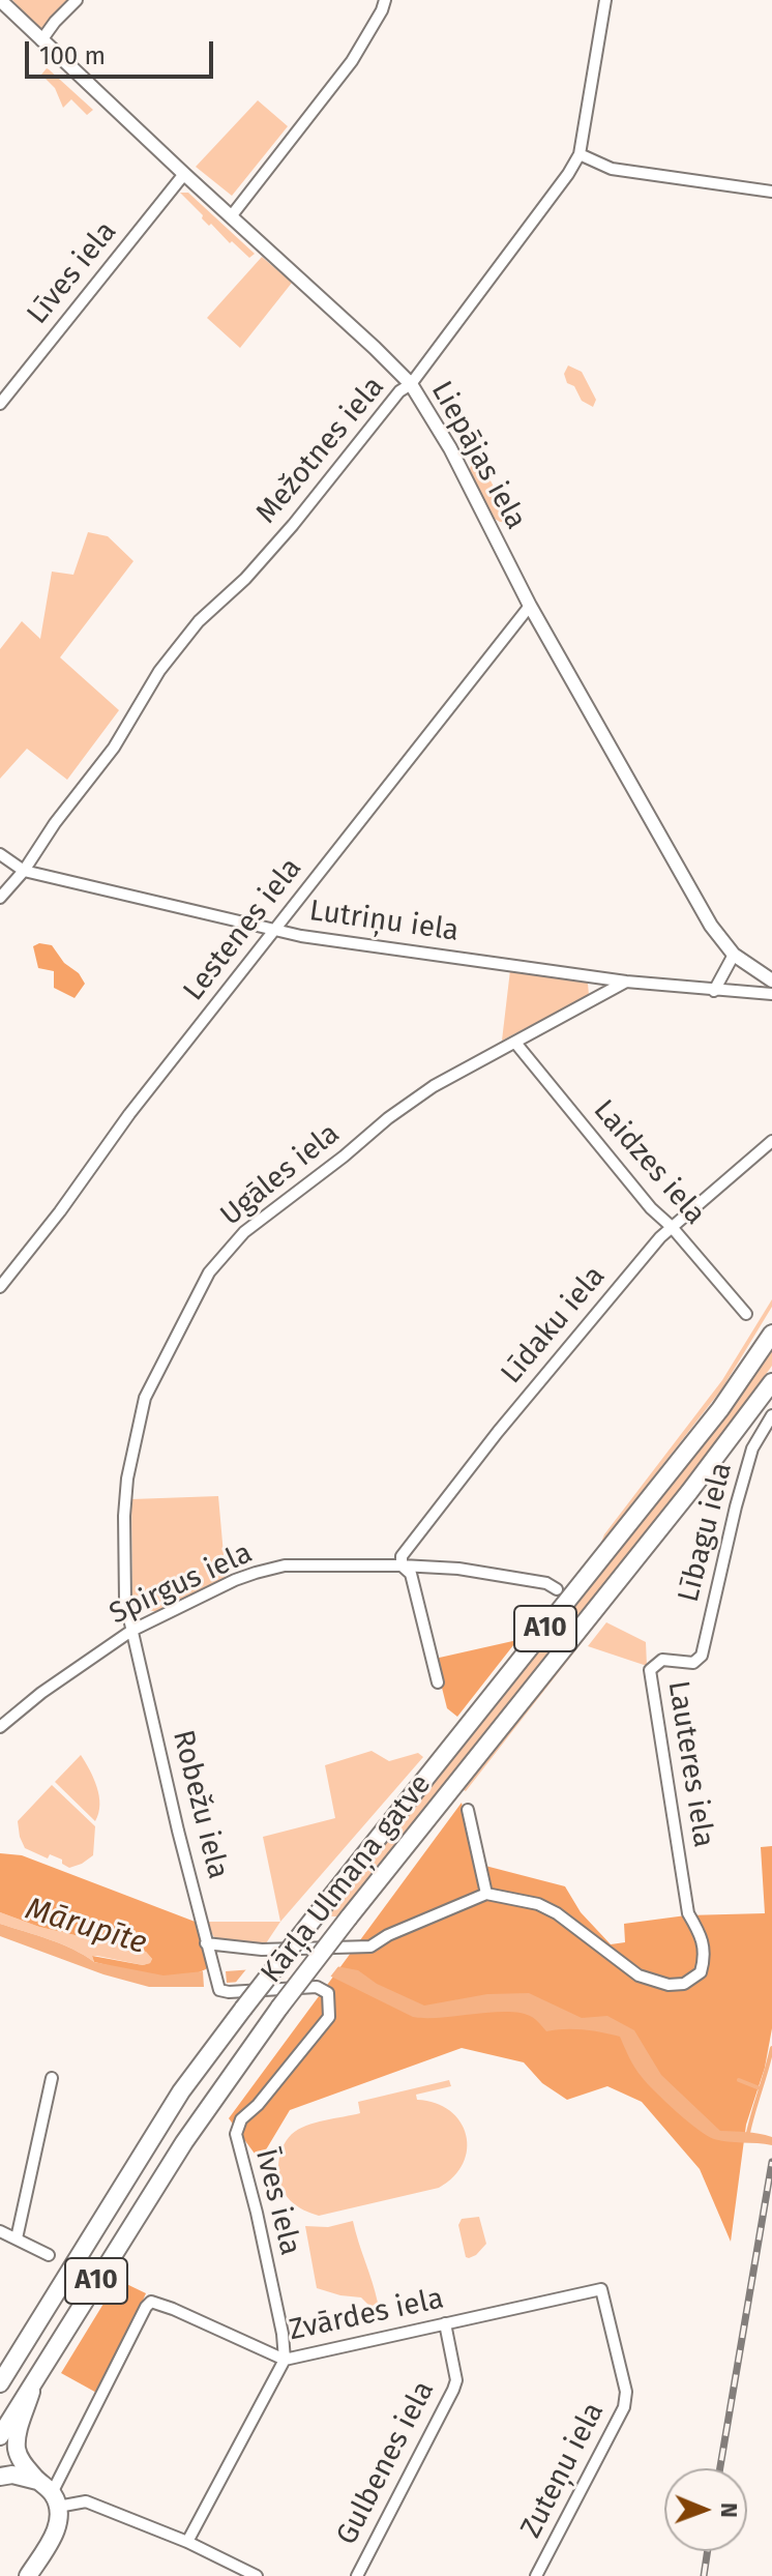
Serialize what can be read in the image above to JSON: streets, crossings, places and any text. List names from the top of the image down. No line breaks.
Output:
{"streets":{"main road":["A10","Kārļa Ulmaņa gatve"],"street":["Līves iela","Mežotnes iela","Liepājas iela","Lutriņu iela","Lestenes iela","Laidzes iela","Ugāles iela","Līdaku iela","Lībagu iela","Spirgus iela","Lauteres iela","Robežu iela","Īves iela","Zvārdes iela","Gulbenes iela","Zuteņu iela"]},"crossings":[["Līves iela","Liepājas iela"],["Mežotnes iela","Liepājas iela"],["Mežotnes iela","Lutriņu iela"],["Liepājas iela","Lestenes iela"],["Lutriņu iela","Lestenes iela"],["Lutriņu iela","Ugāles iela"],["Laidzes iela","Ugāles iela"],["Laidzes iela","Līdaku iela"],["Ugāles iela","Spirgus iela"],["Ugāles iela","Robežu iela"],["Līdaku iela","Spirgus iela"],["Lībagu iela","Lauteres iela"],["Spirgus iela","Robežu iela"],["Robežu iela","Īves iela"],["Īves iela","Zvārdes iela"],["Zvārdes iela","Gulbenes iela"],["Zvārdes iela","Zuteņu iela"]],"water":["Mārupīte"],"scale_bar":"100 m","north":"right"}
